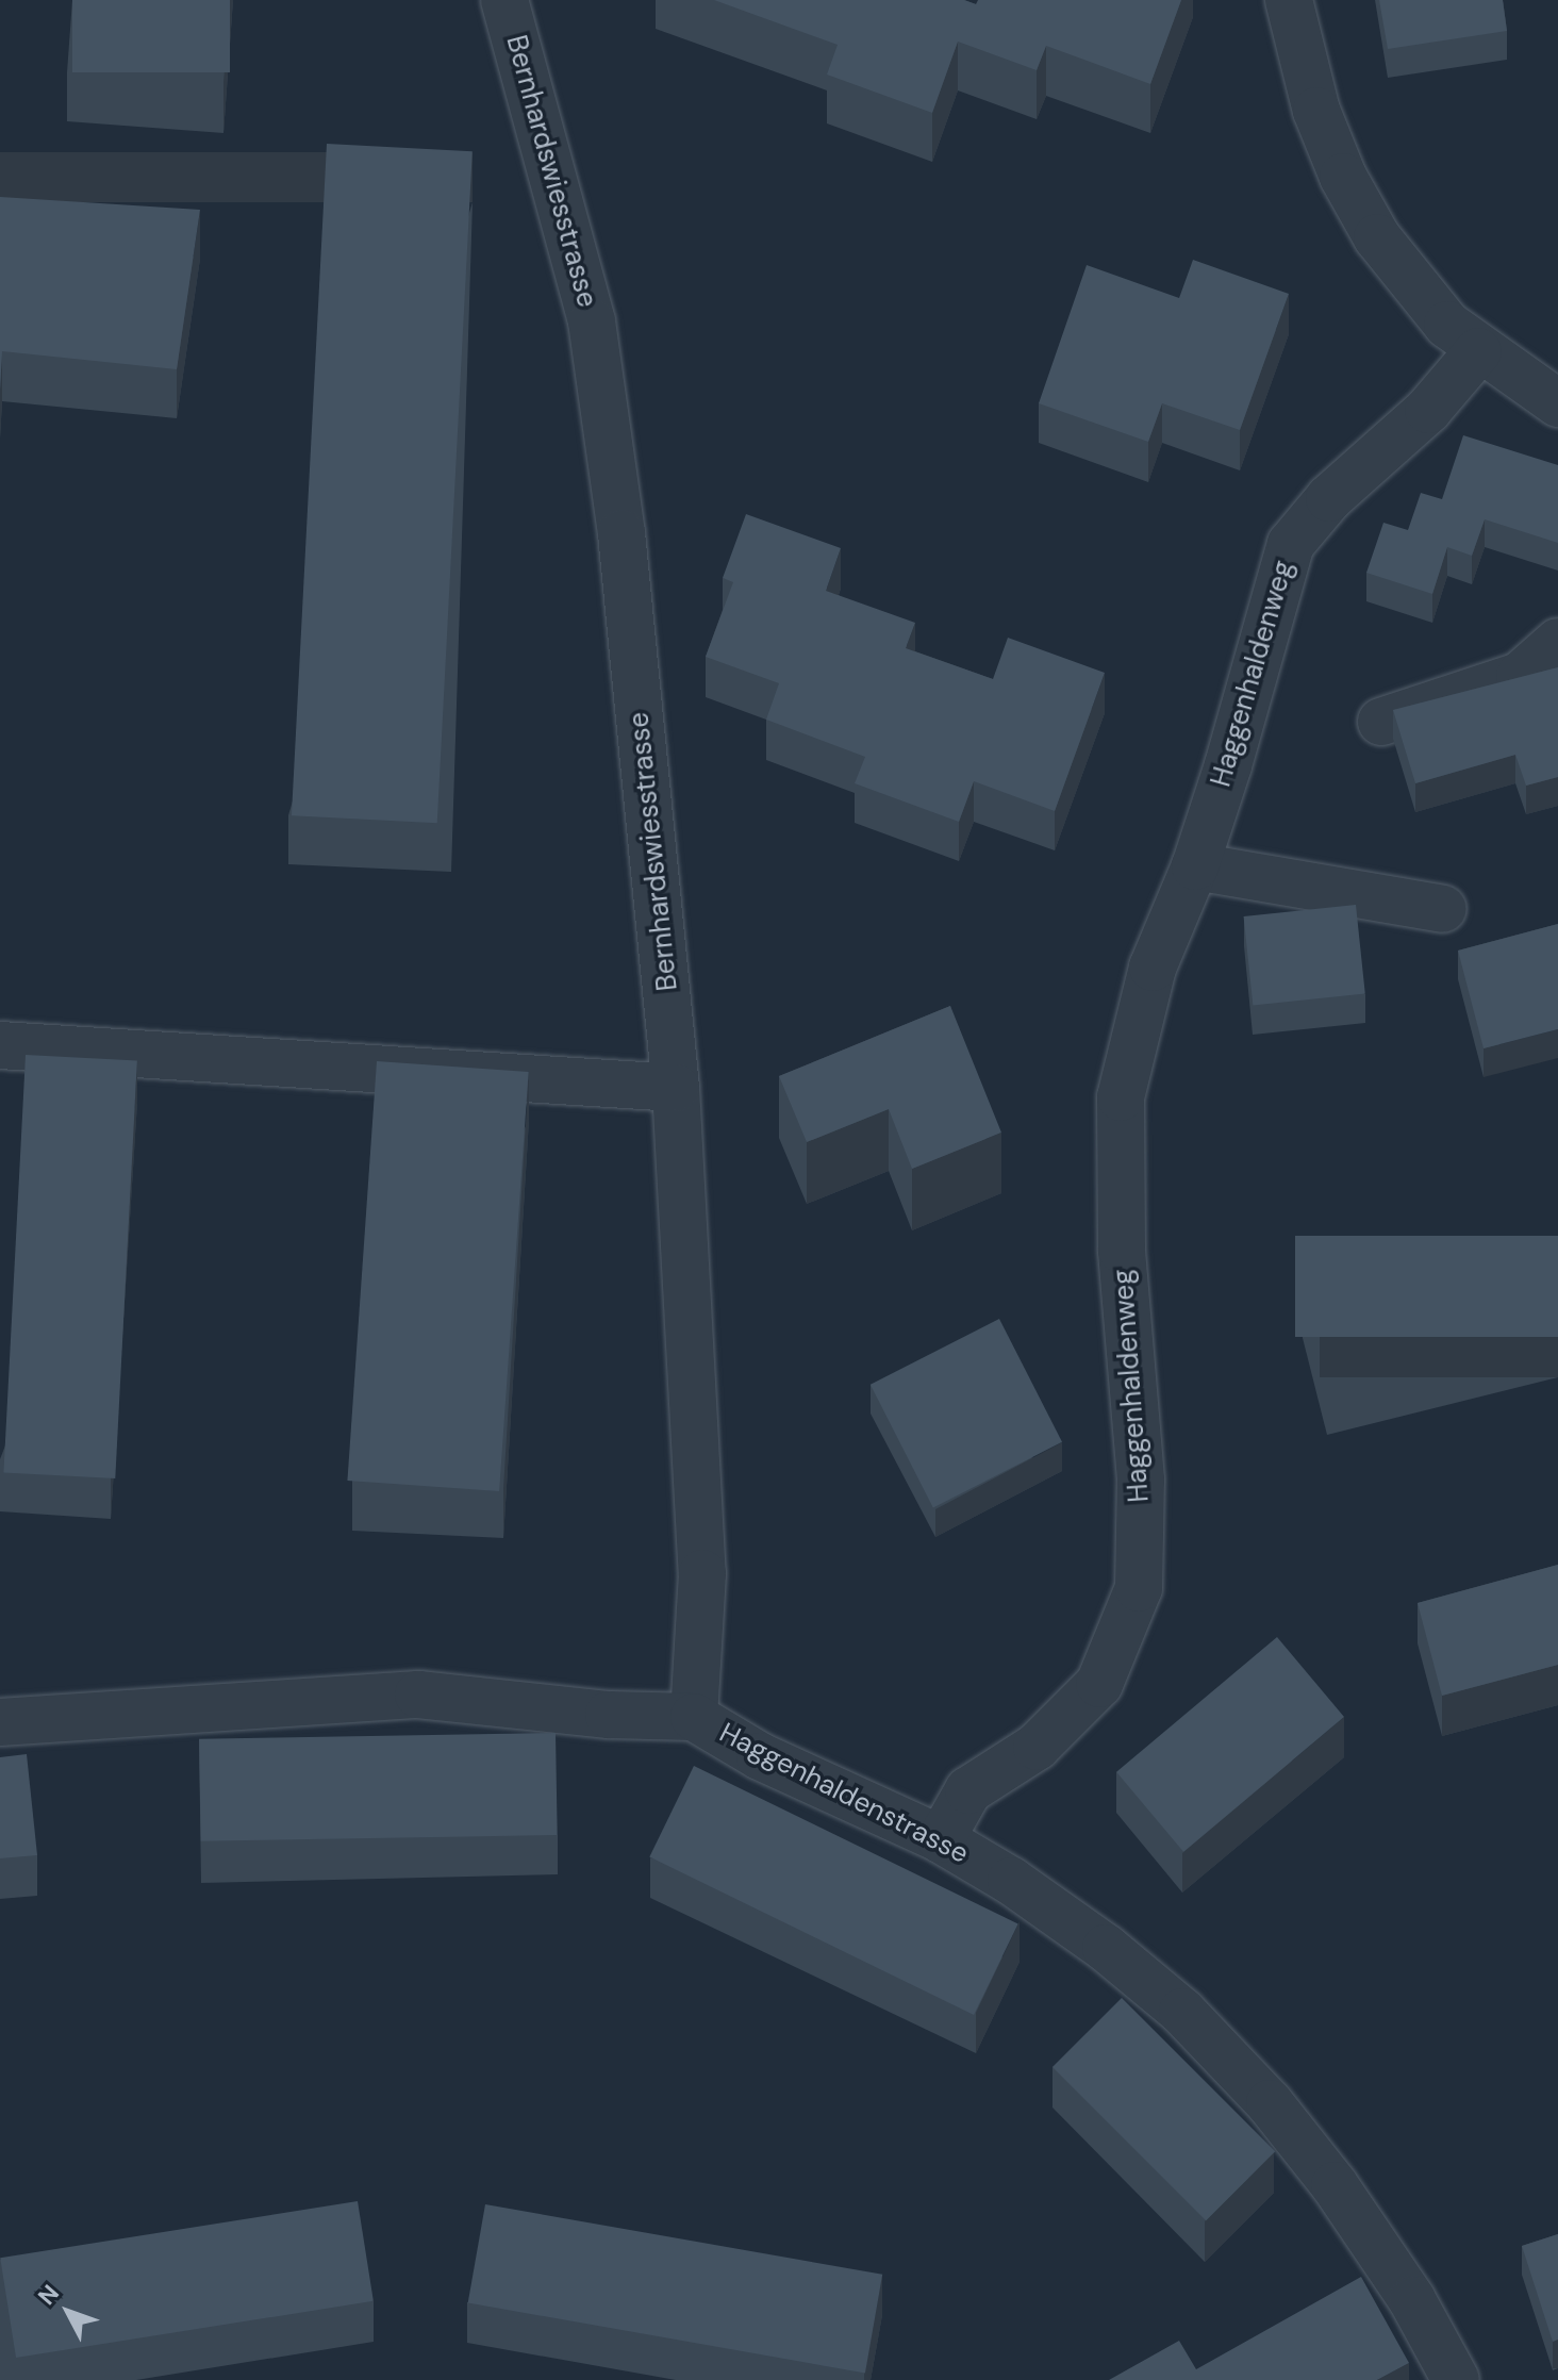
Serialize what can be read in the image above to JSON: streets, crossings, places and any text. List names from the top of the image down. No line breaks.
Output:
{"streets":{"street":["Bernhardswiesstrasse","Haggenhaldenweg","Haggenhaldenstrasse"]},"crossings":[["Bernhardswiesstrasse","Haggenhaldenstrasse"],["Haggenhaldenweg","Haggenhaldenstrasse"]],"north":"top left"}
